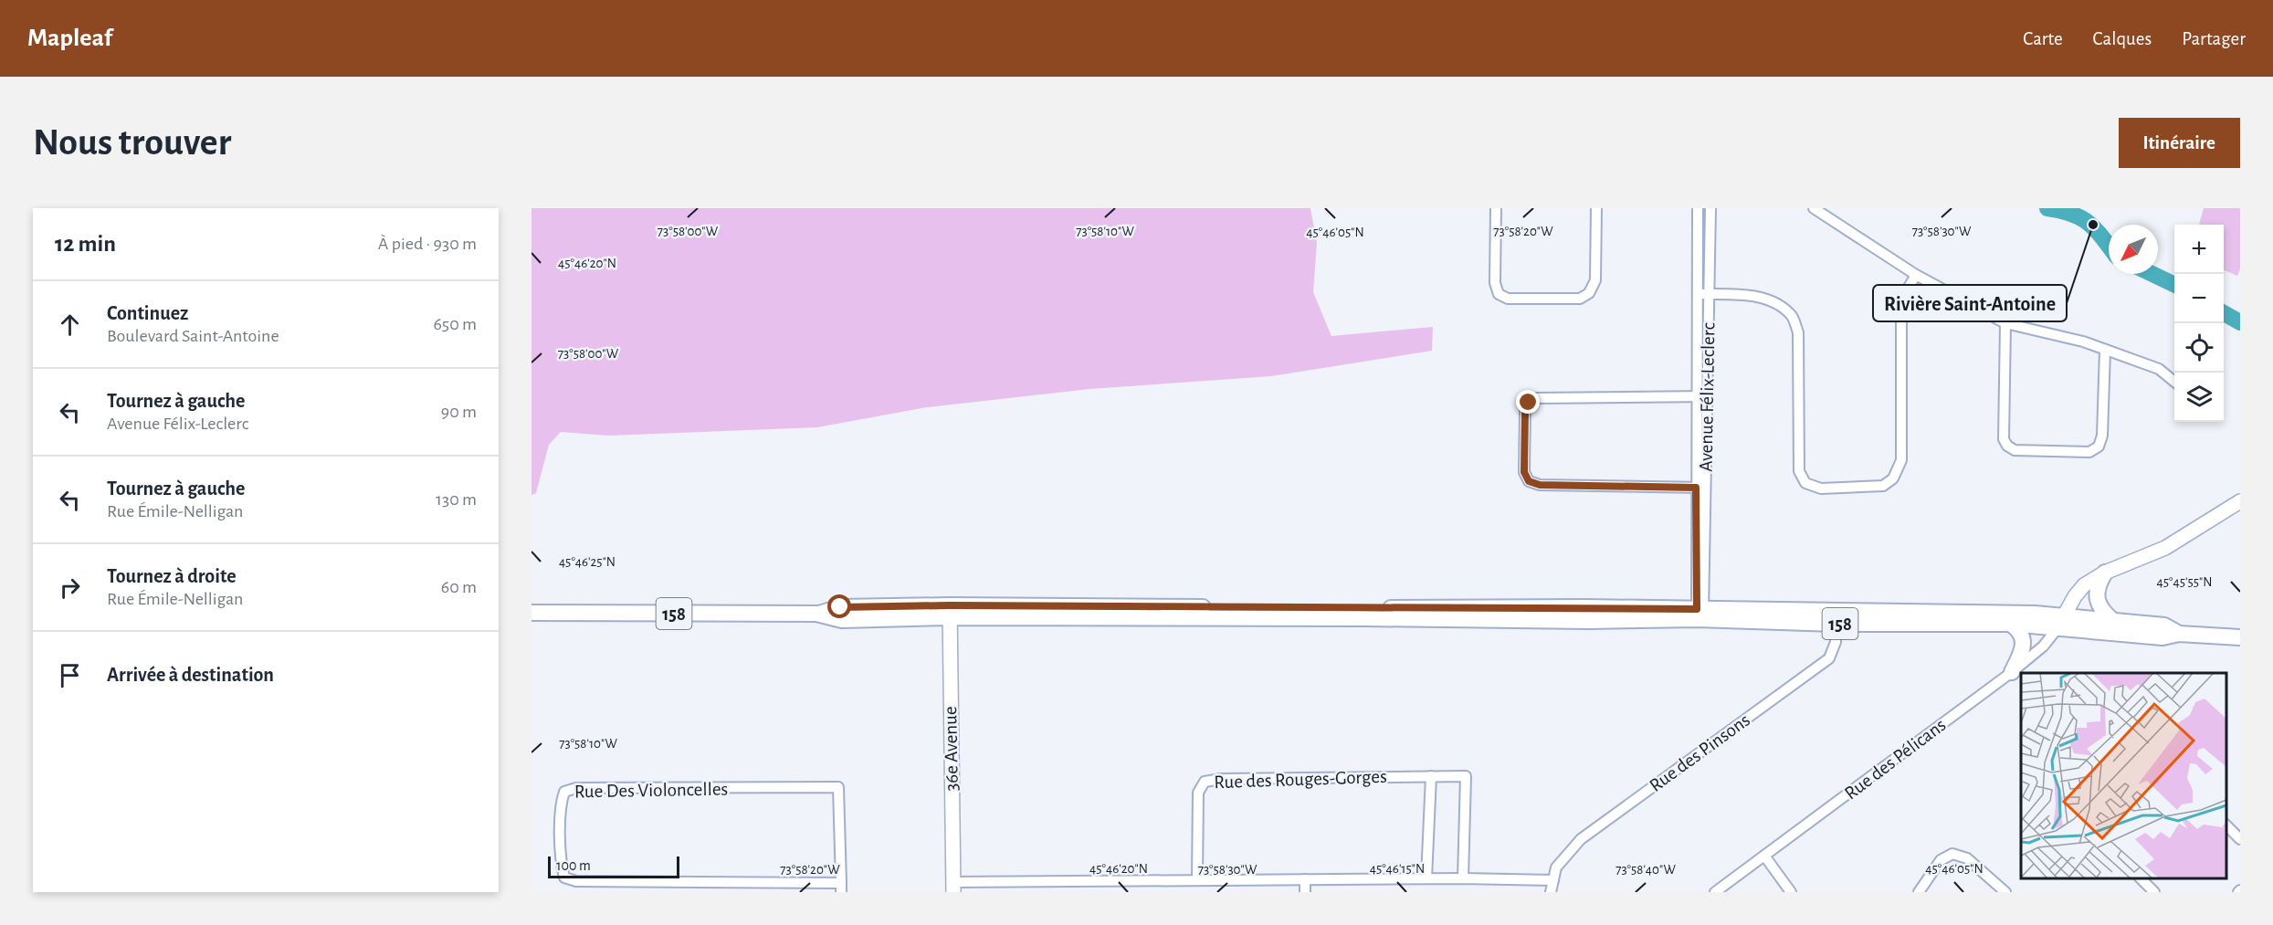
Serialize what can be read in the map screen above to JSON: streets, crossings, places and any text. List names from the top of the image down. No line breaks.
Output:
{"streets":{"main road":["158"],"street":["Avenue Félix-Leclerc","36e Avenue","Rue des Pinsons","Rue des Pélicans","Rue des Rouges-Gorges","Rue Des Violoncelles"]},"crossings":[["Avenue Félix-Leclerc","158"],["158","36e Avenue"],["158","Rue des Pinsons"],["158","Rue des Pélicans"]],"places":["Rivière Saint-Antoine"],"scale_bar":"100 m","north":"bottom left","page":{"header":"Mapleaf","nav":["Carte","Calques","Partager"],"buttons":"Itinéraire","title":"Nous trouver","heading":["12 min","À pied · 930 m"],"map_buttons":["+","−"],"list":[["Continuez","Boulevard Saint-Antoine","650 m"],["Tournez à gauche","Avenue Félix-Leclerc","90 m"],["Tournez à gauche","Rue Émile-Nelligan","130 m"],["Tournez à droite","Rue Émile-Nelligan","60 m"],"Arrivée à destination"],"scale":"100 m"},"coordinates":["73°58'30\"W","73°58'00\"W","73°58'10\"W","73°58'20\"W","45°46'05\"N","45°46'20\"N","45°46'25\"N","45°45'55\"N","45°46'15\"N","73°58'40\"W"]}
